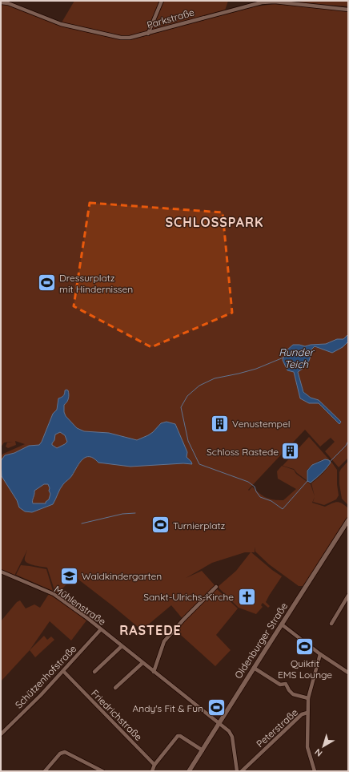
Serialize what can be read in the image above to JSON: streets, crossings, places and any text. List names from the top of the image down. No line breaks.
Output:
{"streets":{"street":["Parkstraße","Mühlenstraße","Oldenburger Straße","Schützenhofstraße","Friedrichstraße","Peterstraße"]},"crossings":[["Mühlenstraße","Oldenburger Straße"],["Mühlenstraße","Schützenhofstraße"],["Schützenhofstraße","Friedrichstraße"]],"districts":["SCHLOSSPARK","RASTEDE"],"water":["Runder Teich"],"places":{"sports":["Dressurplatz mit Hindernissen","Turnierplatz","Quikfit EMS Lounge","Andy's Fit & Fun"],"building":["Venustempel","Schloss Rastede"],"school or university":["Waldkindergarten"],"church":["Sankt-Ulrichs-Kirche"]},"north":"bottom left"}
